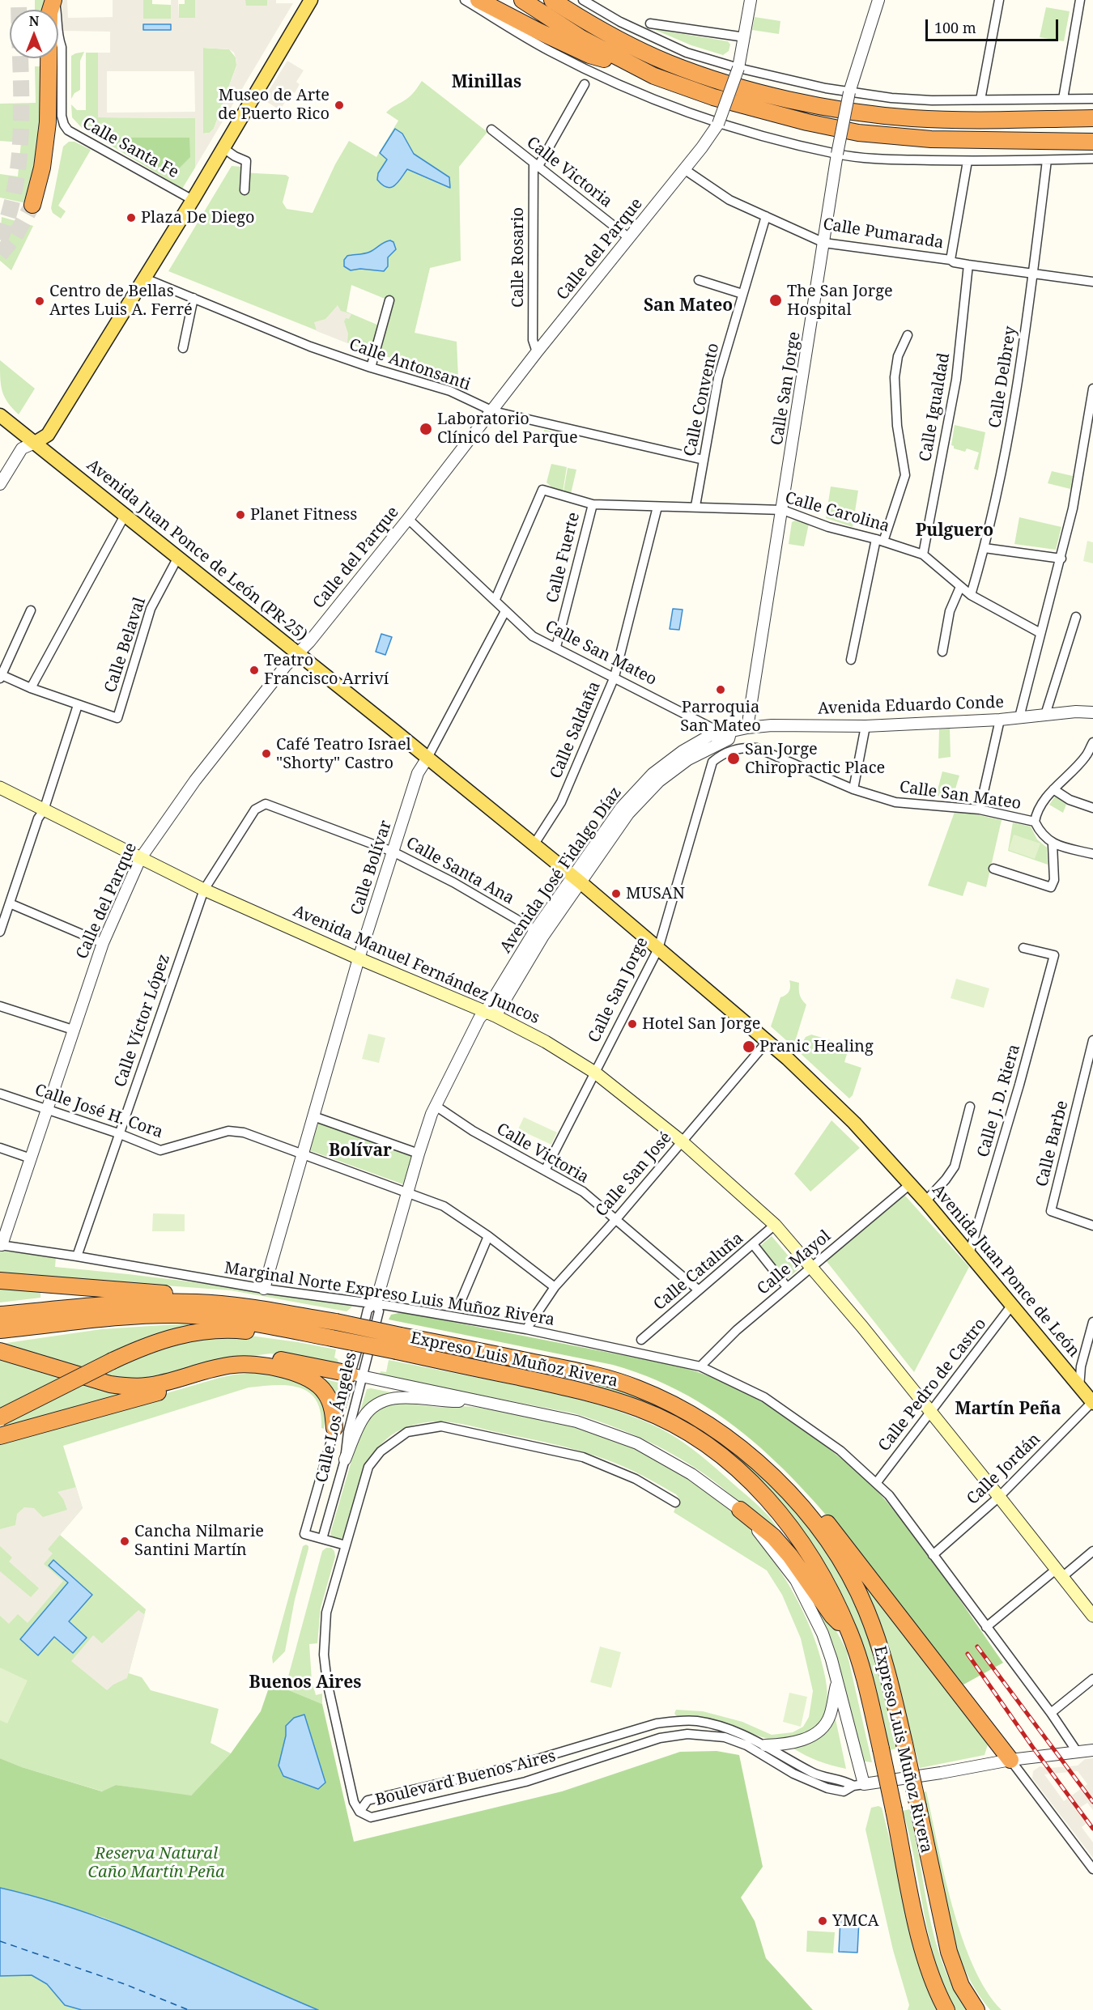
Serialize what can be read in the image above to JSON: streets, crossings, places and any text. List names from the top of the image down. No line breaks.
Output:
{"streets":{"highway":["Expreso Luis Muñoz Rivera"],"main road":["Avenida Juan Ponce de León (PR-25)","Avenida Manuel Fernández Juncos","Avenida Juan Ponce de León"],"street":["Calle Santa Fe","Calle Victoria","Calle Pumarada","Calle del Parque","Calle Rosario","Calle Antonsanti","Calle Delbrey","Calle San Jorge","Calle Convento","Calle Igualdad","Calle Carolina","Calle Fuerte","Calle Belaval","Calle San Mateo","Avenida Eduardo Conde","Calle Saldaña","Calle Bolívar","Avenida José Fidalgo Díaz","Calle Santa Ana","Calle Víctor López","Calle J. D. Riera","Calle José H. Cora","Calle Barbe","Calle San José","Calle Mayol","Calle Cataluña","Marginal Norte Expreso Luis Muñoz Rivera","Calle Pedro de Castro","Calle Los Ángeles","Calle Jordán","Boulevard Buenos Aires"]},"crossings":[["Calle Victoria","Calle del Parque"],["Calle Victoria","Calle Rosario"],["Calle Victoria","Calle San Jorge"],["Calle Victoria","Calle San José"],["Calle Victoria","Calle Cataluña"],["Calle Victoria","Calle Los Ángeles"],["Calle Pumarada","Calle del Parque"],["Calle Pumarada","Calle Delbrey"],["Calle Pumarada","Calle San Jorge"],["Calle Pumarada","Calle Convento"],["Calle Pumarada","Calle Igualdad"],["Calle del Parque","Calle Rosario"],["Calle del Parque","Calle Antonsanti"],["Calle del Parque","Avenida Juan Ponce de León (PR-25)"],["Calle del Parque","Calle San Mateo"],["Calle del Parque","Avenida Manuel Fernández Juncos"],["Calle del Parque","Calle José H. Cora"],["Calle del Parque","Marginal Norte Expreso Luis Muñoz Rivera"],["Calle Antonsanti","Calle Convento"],["Calle Delbrey","Calle Carolina"],["Calle San Jorge","Calle Carolina"],["Calle San Jorge","Calle San Mateo"],["Calle San Jorge","Avenida Eduardo Conde"],["Calle San Jorge","Avenida Manuel Fernández Juncos"],["Calle Convento","Calle Carolina"],["Calle Igualdad","Calle Carolina"],["Calle Carolina","Calle Fuerte"],["Calle Carolina","Calle San Mateo"],["Calle Carolina","Calle Saldaña"],["Avenida Juan Ponce de León (PR-25)","Calle Belaval"],["Avenida Juan Ponce de León (PR-25)","Calle Bolívar"],["Calle Fuerte","Calle San Mateo"],["Calle San Mateo","Avenida Eduardo Conde"],["Calle San Mateo","Calle Saldaña"],["Calle San Mateo","Calle Bolívar"],["Calle San Mateo","Avenida José Fidalgo Díaz"],["Avenida Eduardo Conde","Avenida José Fidalgo Díaz"],["Calle Bolívar","Calle Santa Ana"],["Calle Bolívar","Avenida Manuel Fernández Juncos"],["Calle Bolívar","Calle José H. Cora"],["Calle Bolívar","Marginal Norte Expreso Luis Muñoz Rivera"],["Avenida José Fidalgo Díaz","Calle Santa Ana"],["Avenida José Fidalgo Díaz","Avenida Manuel Fernández Juncos"],["Avenida José Fidalgo Díaz","Calle Los Ángeles"],["Calle Santa Ana","Calle Víctor López"],["Avenida Manuel Fernández Juncos","Calle Víctor López"],["Avenida Manuel Fernández Juncos","Calle San José"],["Avenida Manuel Fernández Juncos","Calle Mayol"],["Avenida Manuel Fernández Juncos","Calle Cataluña"],["Avenida Manuel Fernández Juncos","Calle Pedro de Castro"],["Avenida Manuel Fernández Juncos","Calle Los Ángeles"],["Avenida Manuel Fernández Juncos","Calle Jordán"],["Calle Víctor López","Calle José H. Cora"],["Calle Víctor López","Marginal Norte Expreso Luis Muñoz Rivera"],["Calle J. D. Riera","Avenida Juan Ponce de León"],["Calle José H. Cora","Calle San José"],["Calle José H. Cora","Calle Los Ángeles"],["Calle San José","Marginal Norte Expreso Luis Muñoz Rivera"],["Calle Mayol","Avenida Juan Ponce de León"],["Calle Mayol","Marginal Norte Expreso Luis Muñoz Rivera"],["Avenida Juan Ponce de León","Calle Pedro de Castro"],["Avenida Juan Ponce de León","Calle Jordán"],["Marginal Norte Expreso Luis Muñoz Rivera","Calle Pedro de Castro"],["Marginal Norte Expreso Luis Muñoz Rivera","Calle Los Ángeles"],["Marginal Norte Expreso Luis Muñoz Rivera","Calle Jordán"]],"districts":["Minillas","San Mateo","Pulguero","Bolívar","Martín Peña","Buenos Aires"],"parks":["Reserva Natural Caño Martín Peña"],"places":["Museo de Arte de Puerto Rico","Plaza De Diego","The San Jorge Hospital","Centro de Bellas Artes Luis A. Ferré","Laboratorio Clínico del Parque","Planet Fitness","Teatro Francisco Arriví","Parroquia San Mateo","Café Teatro Israel \"Shorty\" Castro","San Jorge Chiropractic Place","MUSAN","Hotel San Jorge","Pranic Healing","Cancha Nilmarie Santini Martín","YMCA"],"scale_bar":"100 m","north":"top"}
